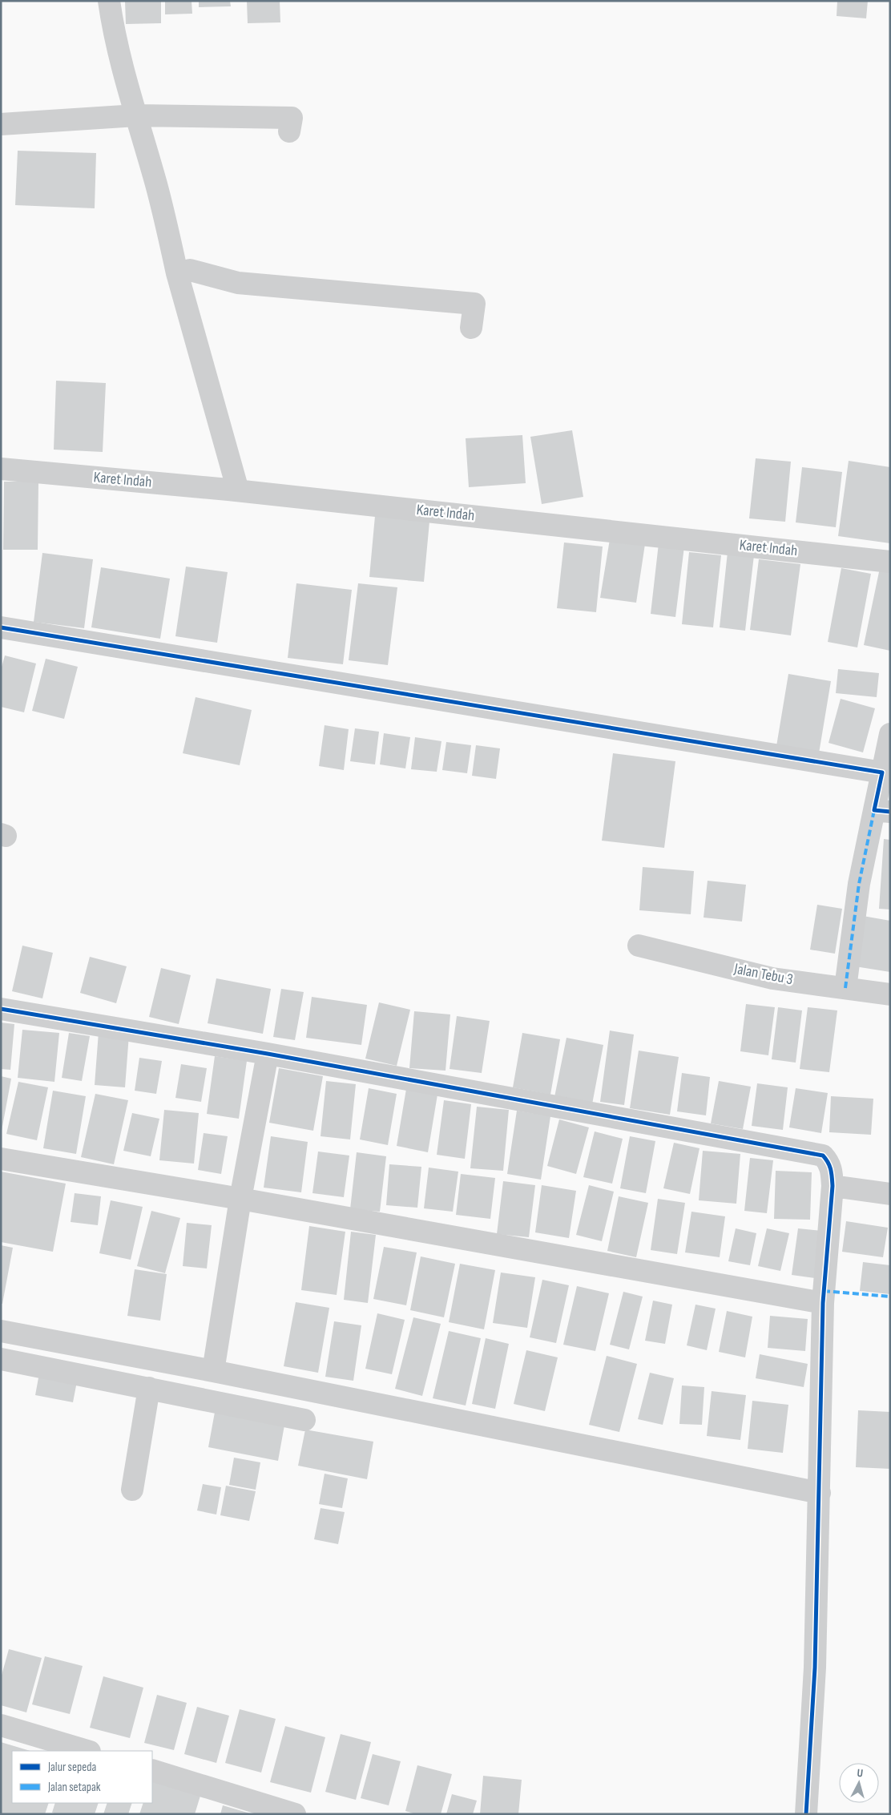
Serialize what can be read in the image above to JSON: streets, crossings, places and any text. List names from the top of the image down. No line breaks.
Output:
{"streets":{"street":["Karet Indah","Jalan Tebu 3"]},"legend":["Jalur sepeda","Jalan setapak"],"north":"top"}
